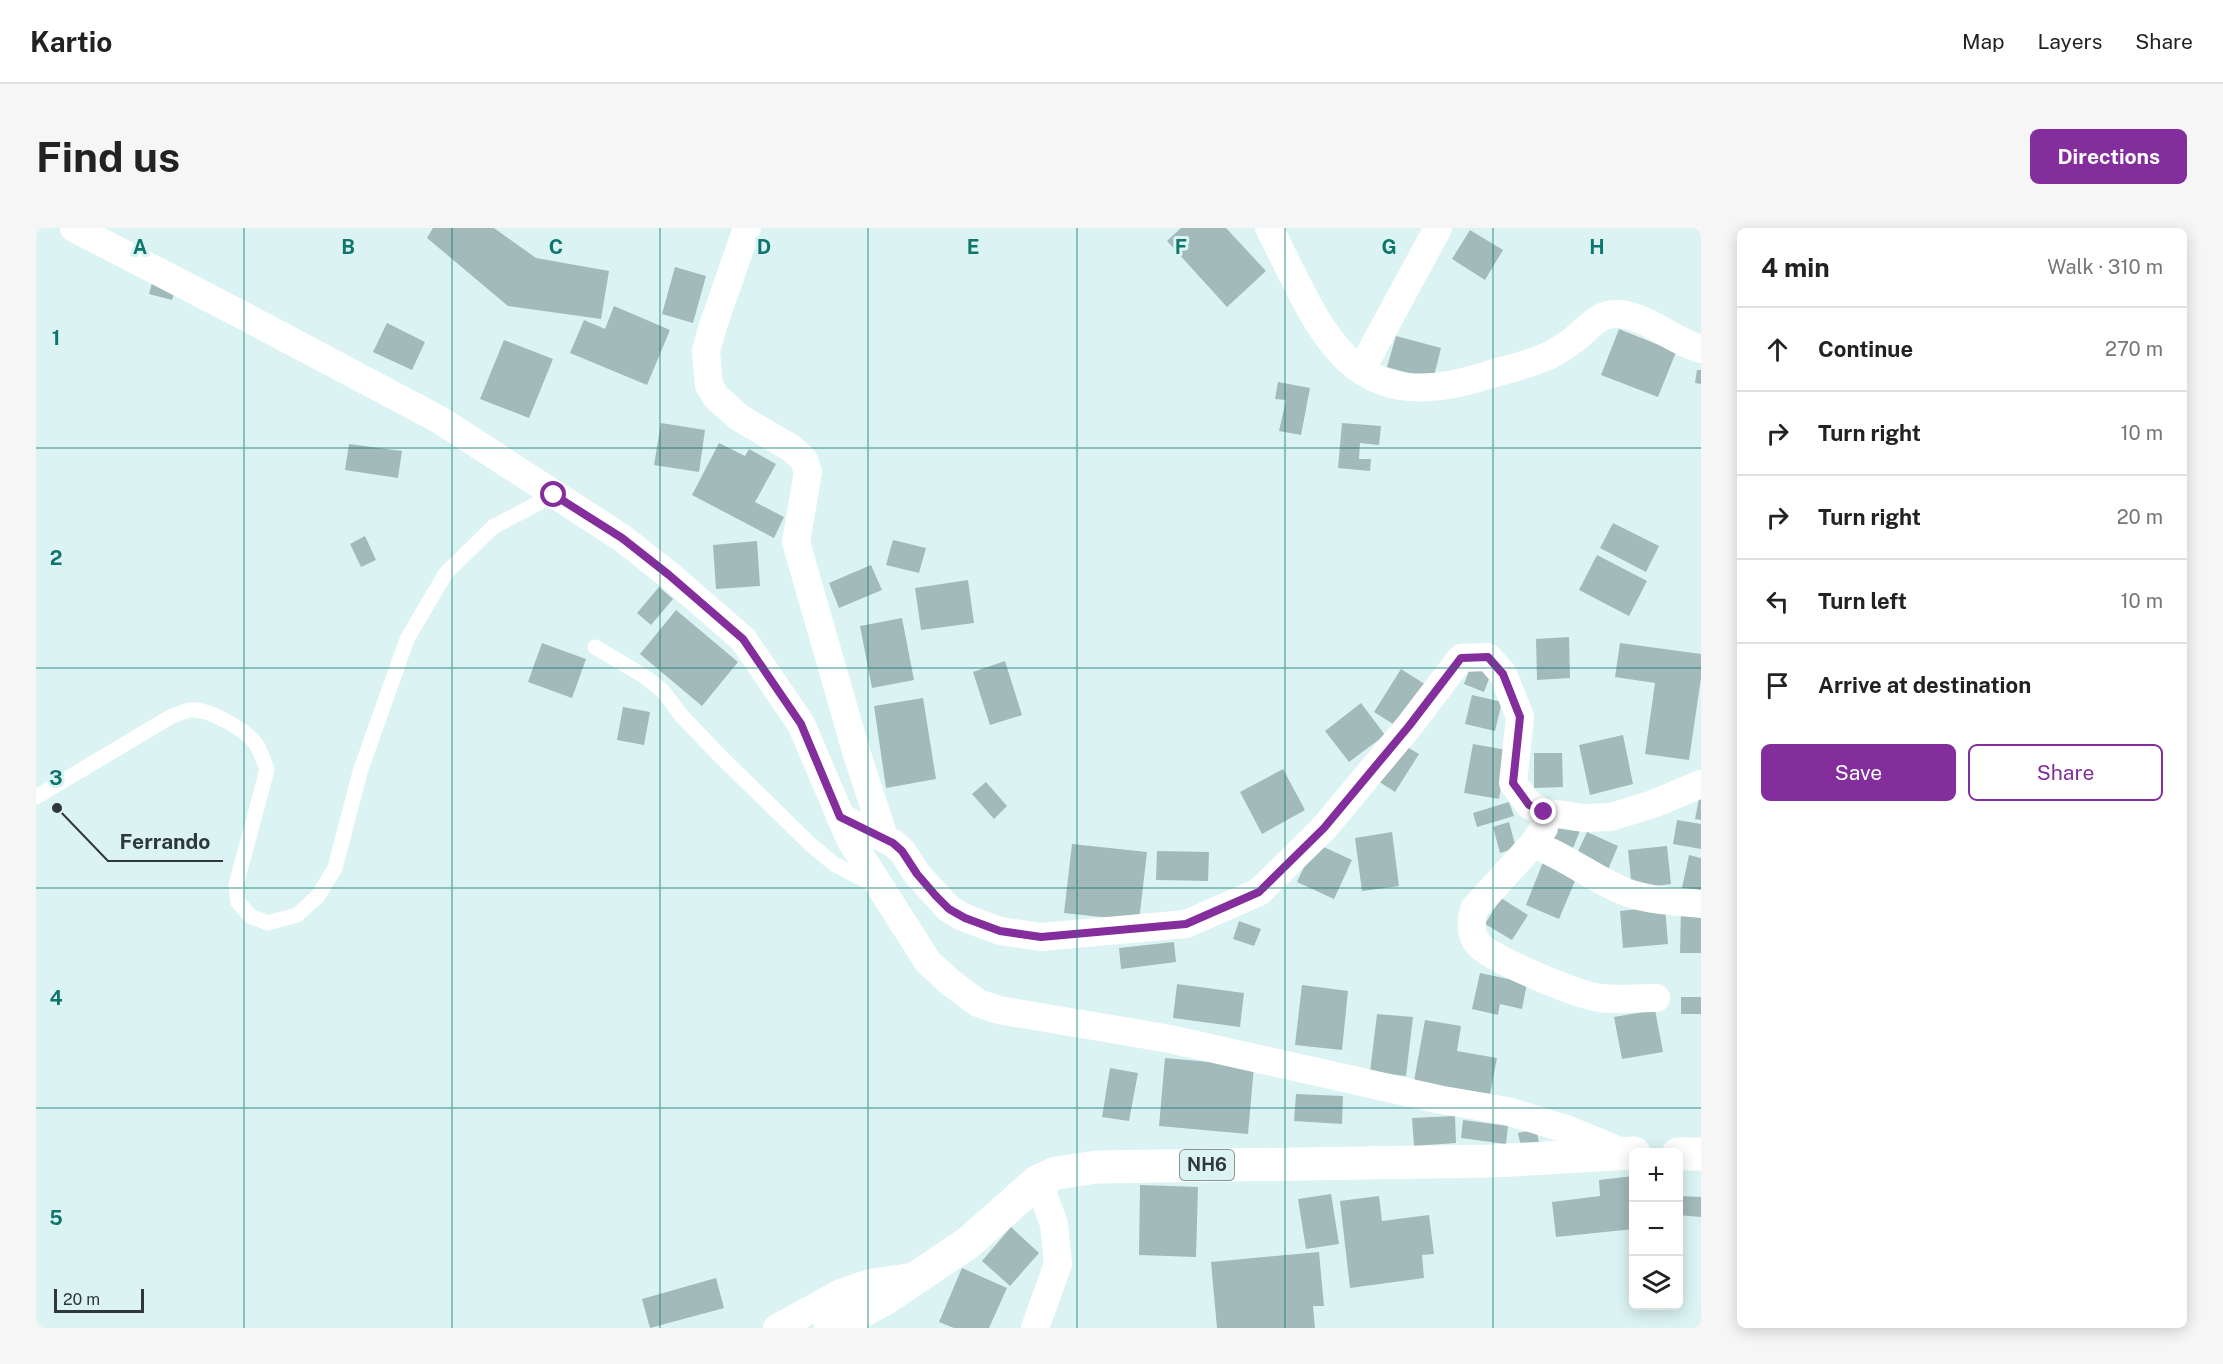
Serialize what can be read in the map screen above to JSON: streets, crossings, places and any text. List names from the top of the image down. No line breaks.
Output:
{"streets":{"highway":["NH6"]},"places":["Ferrando"],"scale_bar":"20 m","page":{"header":"Kartio","nav":["Map","Layers","Share"],"buttons":["Directions",["Save","Share"]],"title":"Find us","heading":["4 min","Walk · 310 m"],"list":[["Continue","270 m"],["Turn right","10 m"],["Turn right","20 m"],["Turn left","10 m"],"Arrive at destination"],"map_buttons":["+","−"],"scale":"20 m"},"grid":{"columns":["A","B","C","D","E","F","G","H"],"rows":["1","2","3","4","5"]}}
